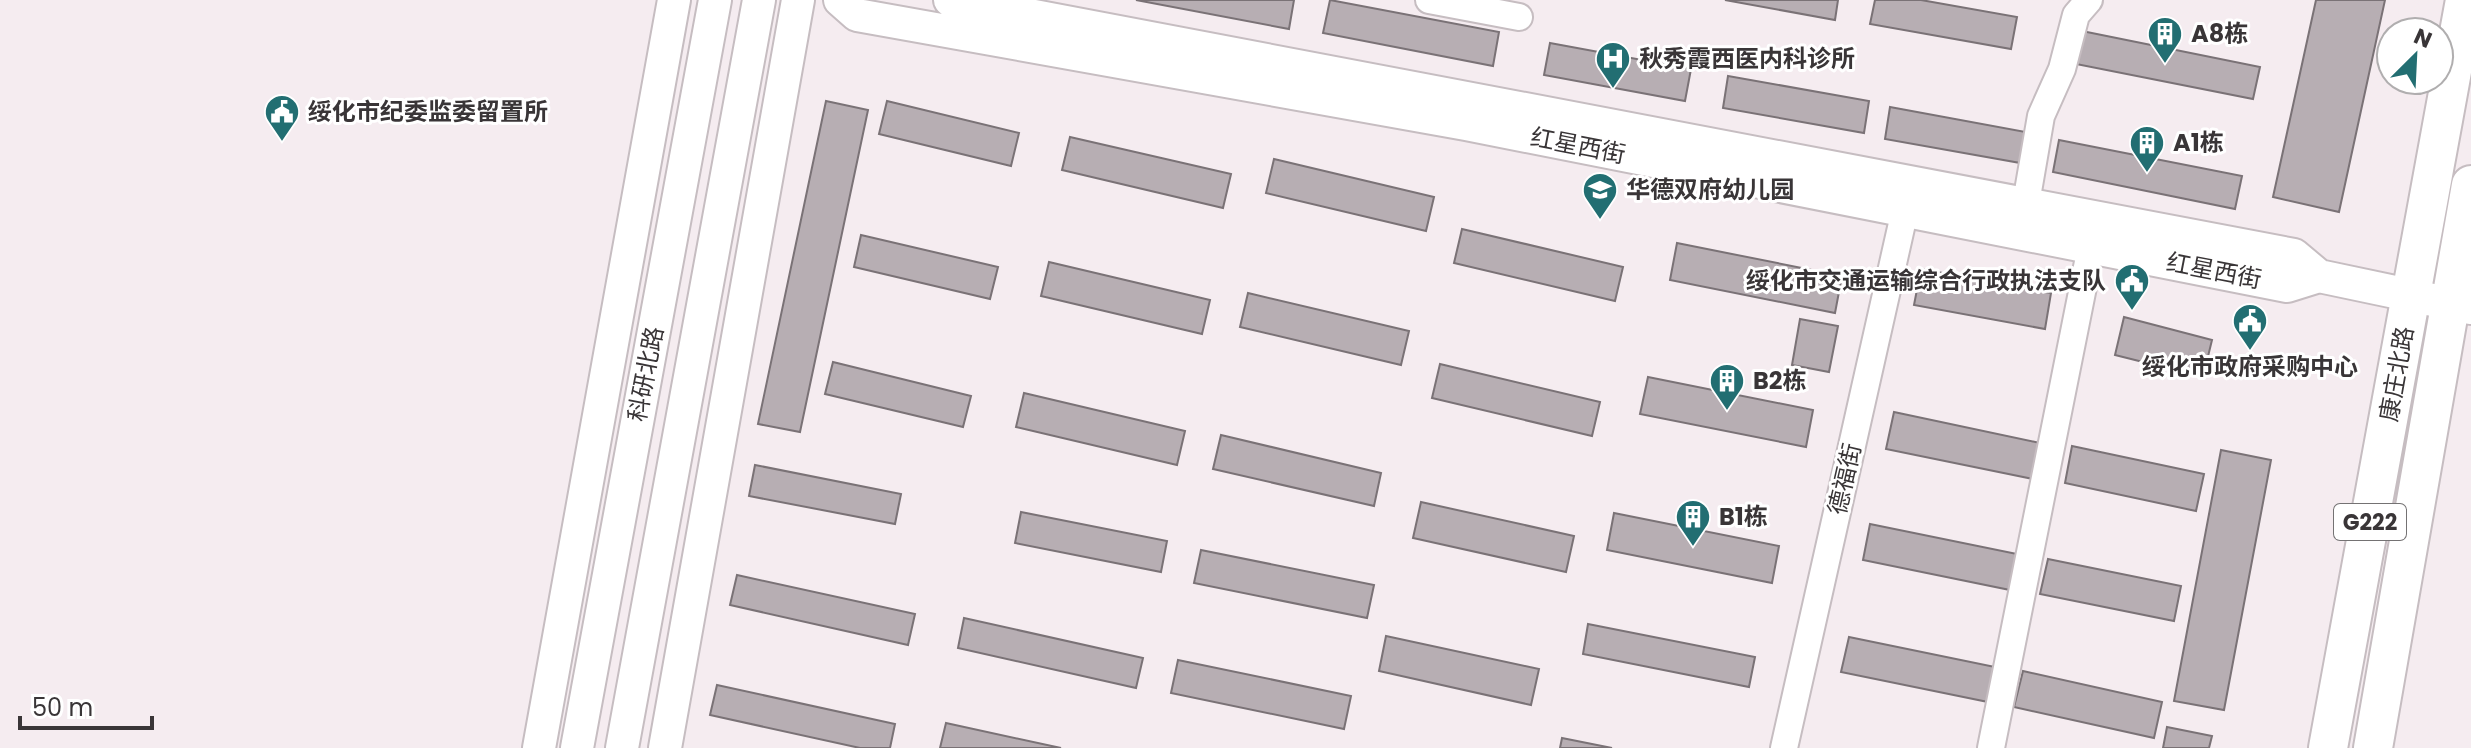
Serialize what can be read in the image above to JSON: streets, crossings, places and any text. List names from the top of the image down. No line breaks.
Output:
{"streets":{"highway":["康庄北路","G222"],"main road":["红星西街","科研北路"],"street":["德福街"]},"crossings":[["红星西街","康庄北路"],["红星西街","德福街"]],"places":{"building":["A8栋","A1栋","B2栋","B1栋"],"hospital":["秋秀霞西医内科诊所"],"public building":["绥化市纪委监委留置所","绥化市交通运输综合行政执法支队","绥化市政府采购中心"],"school or university":["华德双府幼儿园"]},"scale_bar":"50 m","north":"top right"}
